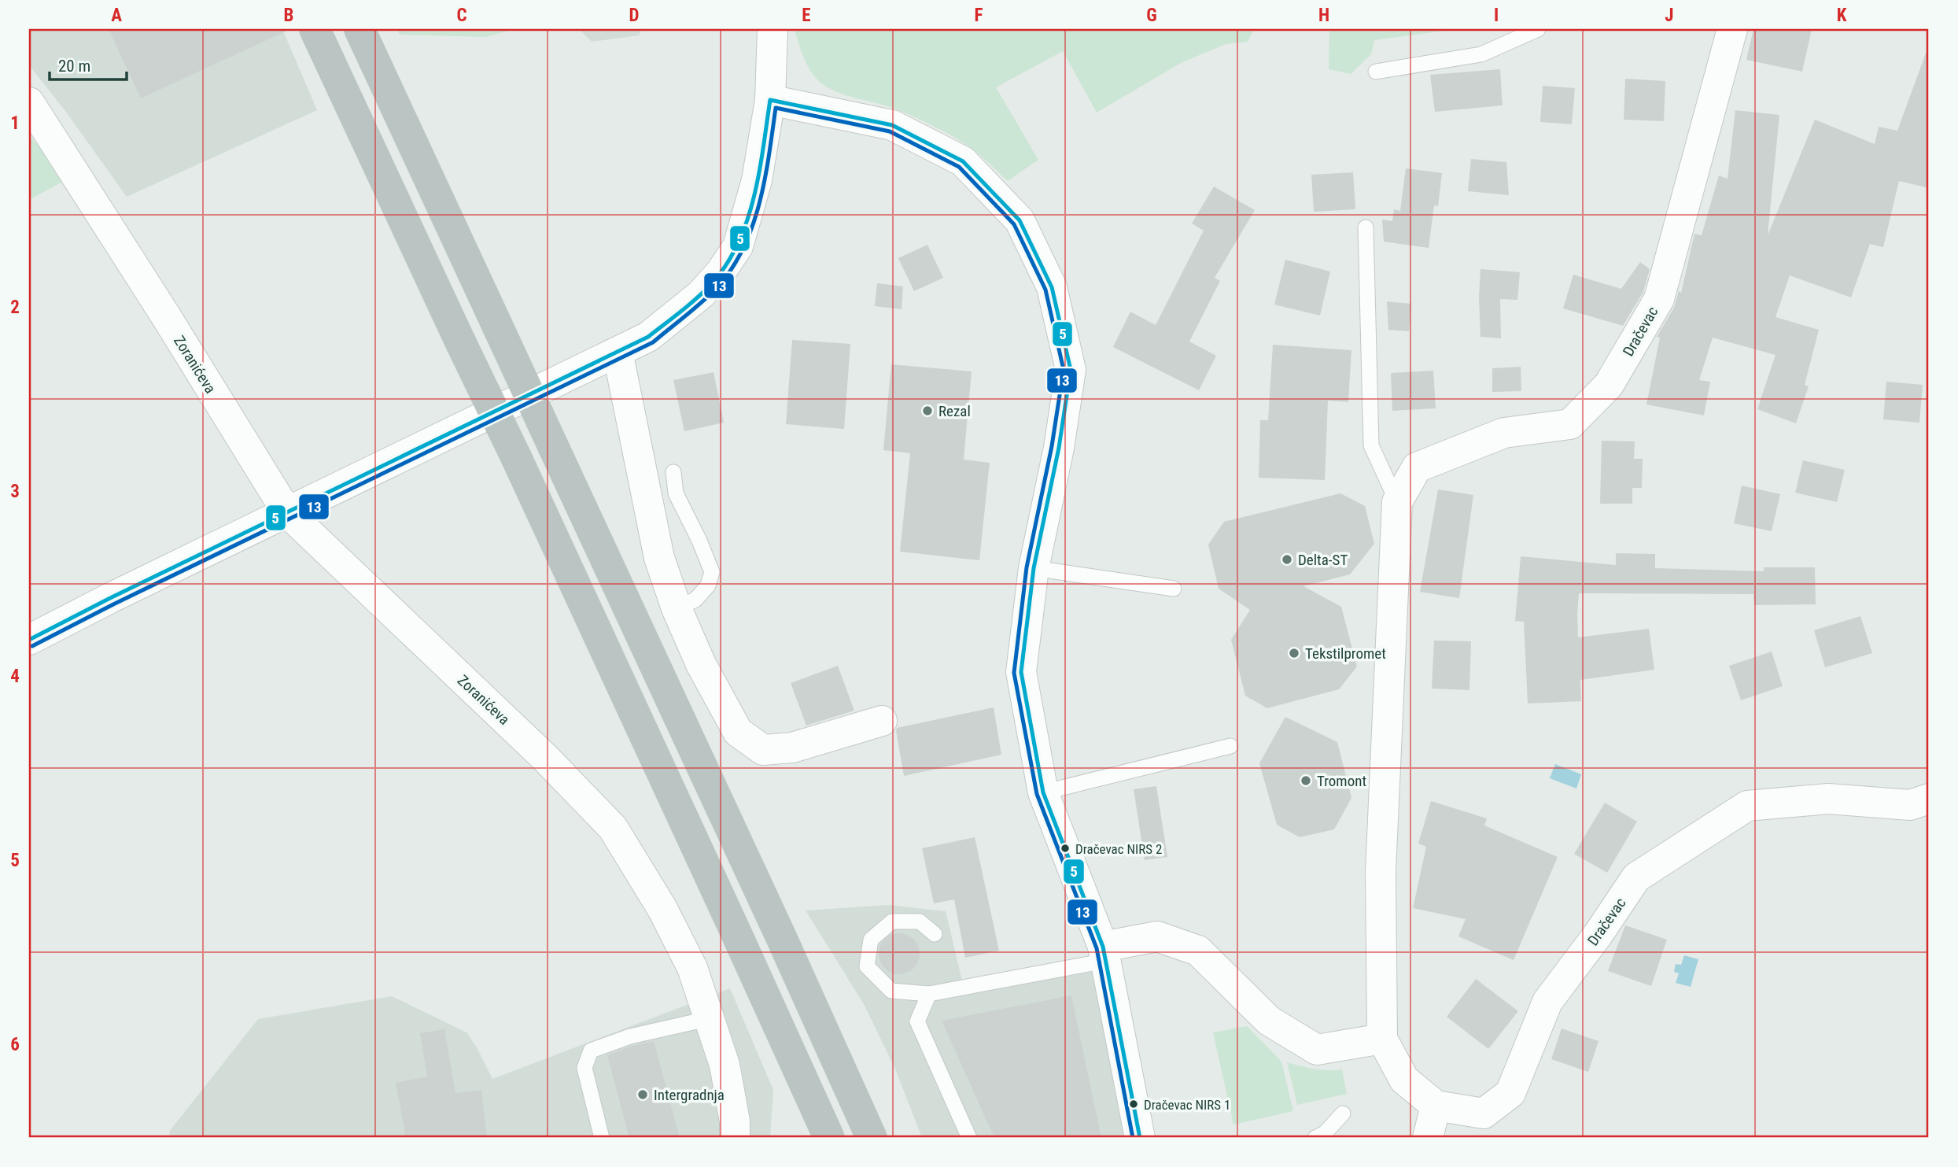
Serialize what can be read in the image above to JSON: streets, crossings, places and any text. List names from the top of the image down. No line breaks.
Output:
{"streets":{"street":["Dračevac","Zoranićeva"]},"places":["Rezal","Delta-ST","Tekstilpromet","Tromont","Dračevac NIRS 2","Intergradnja","Dračevac NIRS 1"],"lines":["transit line 5","transit line 13"],"scale_bar":"20 m","grid":{"columns":["A","B","C","D","E","F","G","H","I","J","K"],"rows":["1","2","3","4","5","6"]}}
